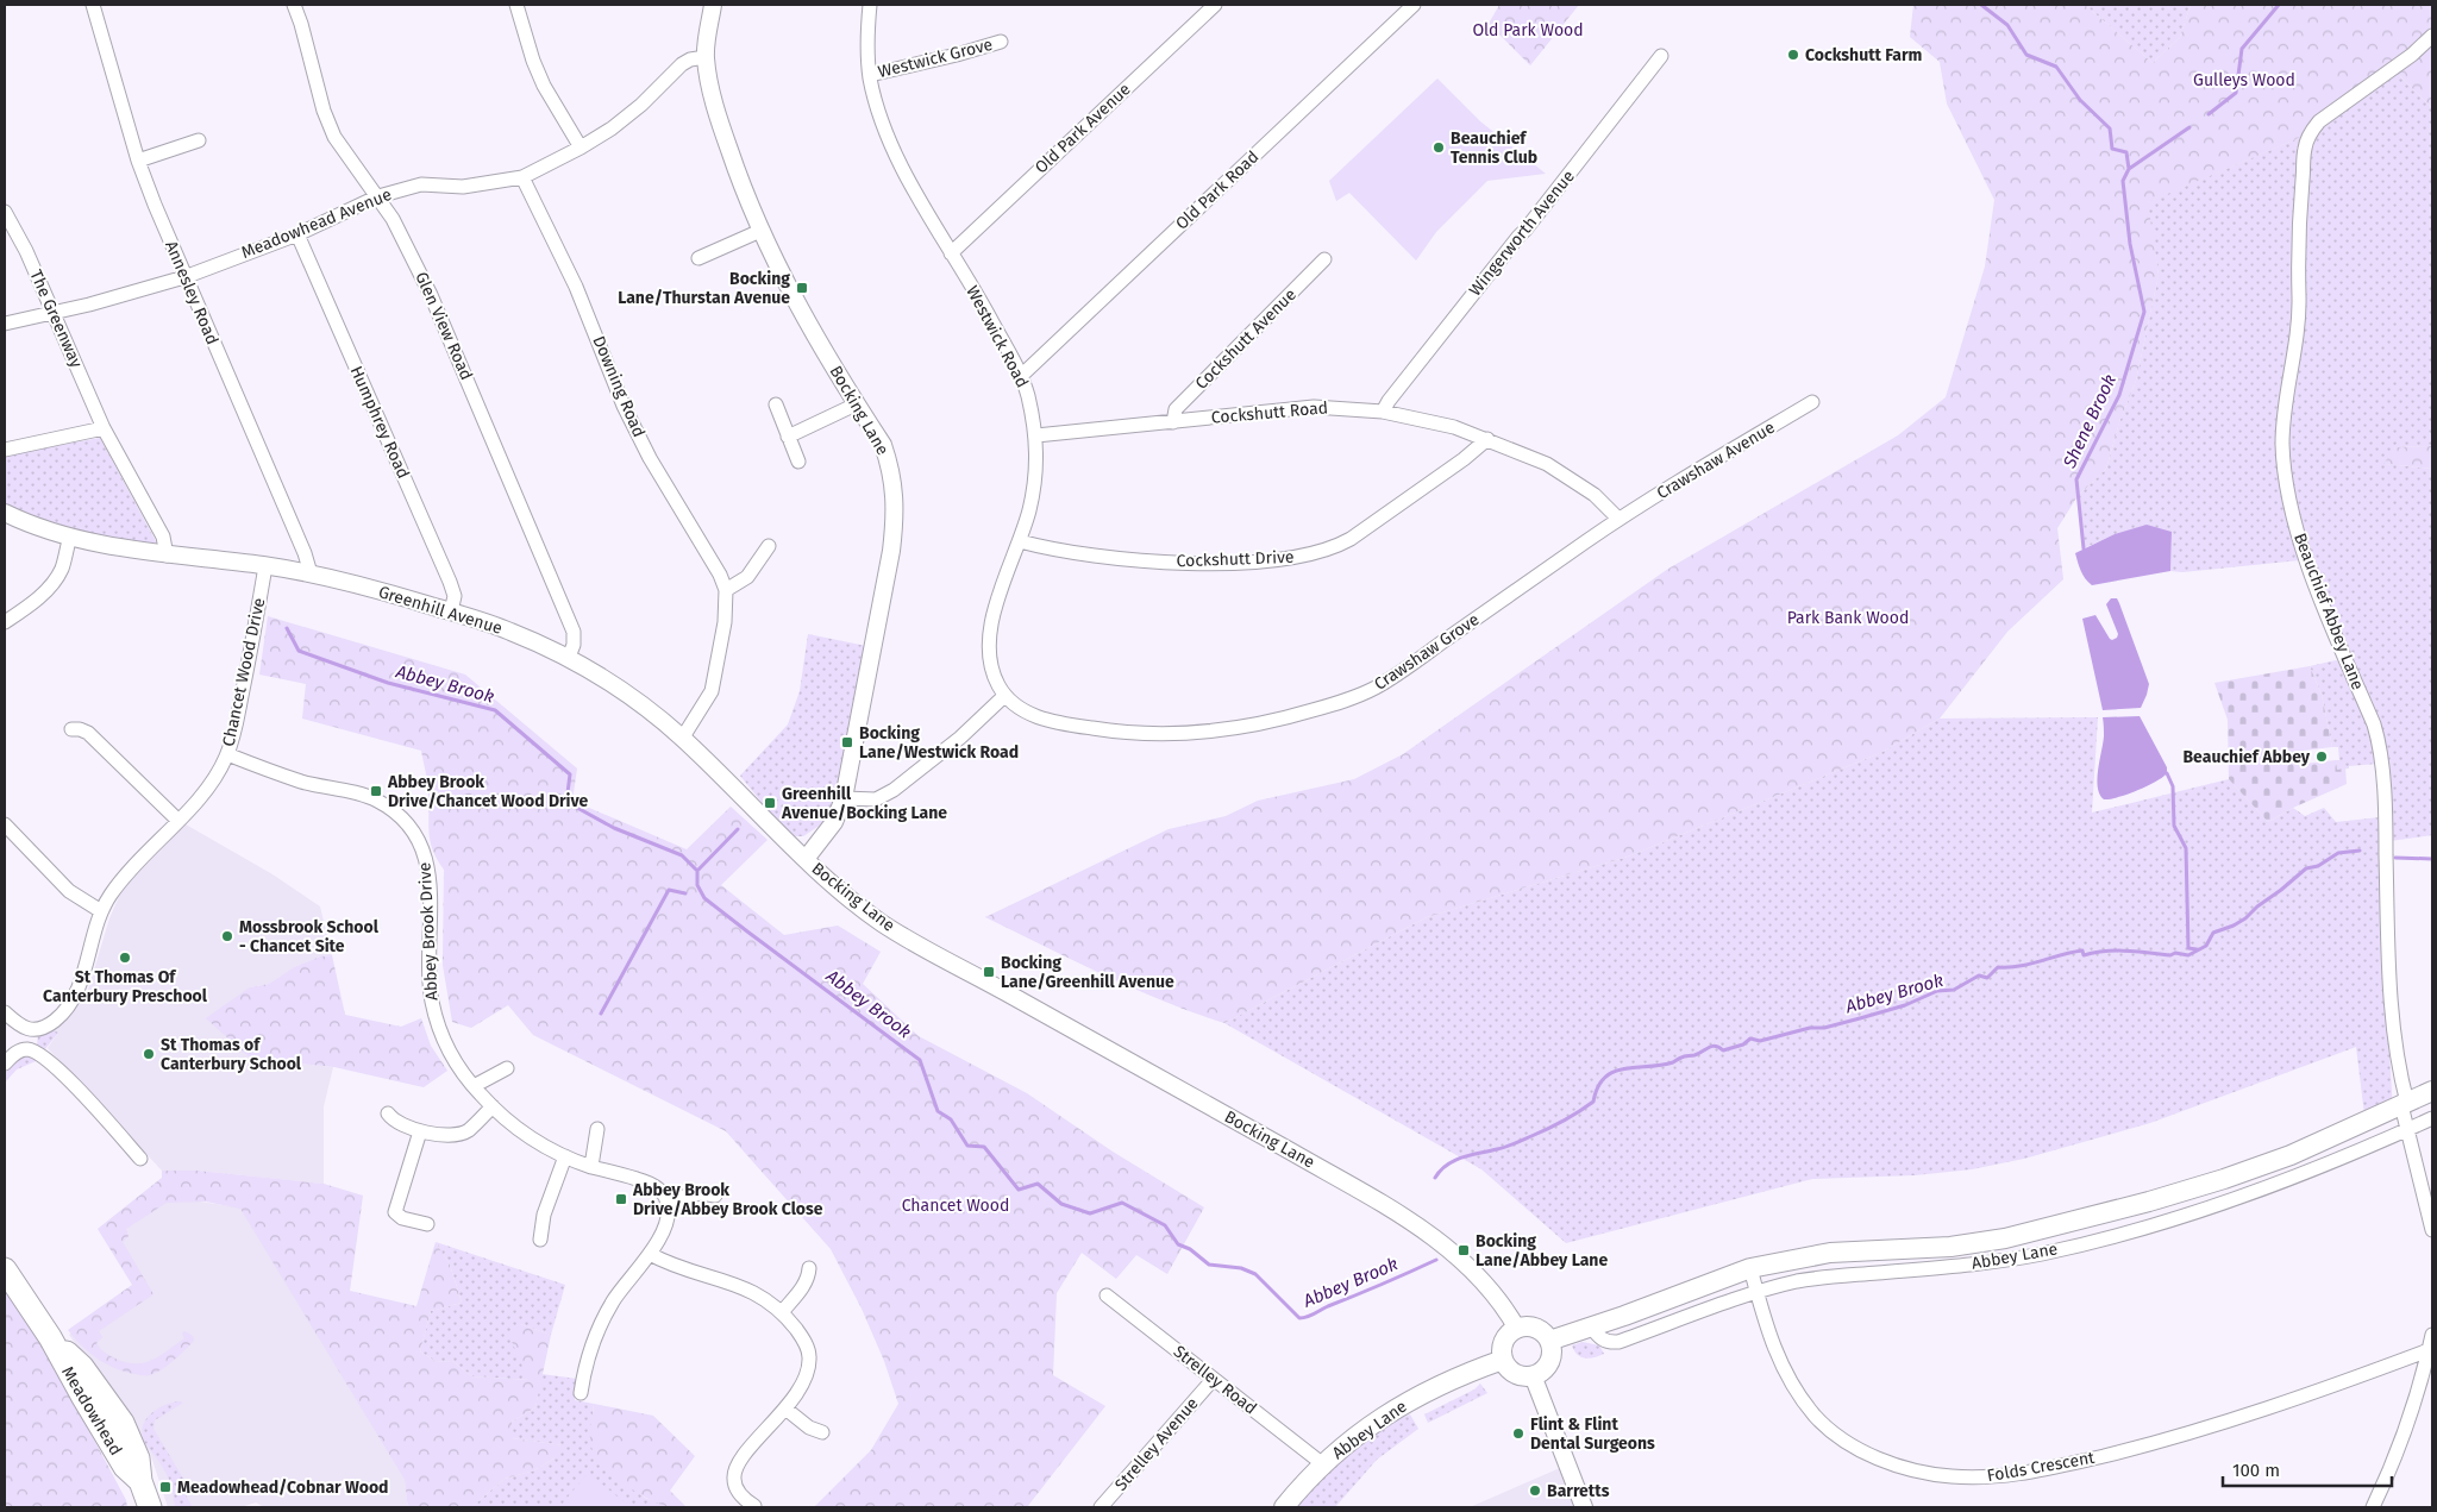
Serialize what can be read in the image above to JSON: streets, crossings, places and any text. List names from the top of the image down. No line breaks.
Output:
{"streets":{"highway":["Meadowhead"],"main road":["Abbey Lane"],"street":["Westwick Grove","Old Park Avenue","Old Park Road","Meadowhead Avenue","Wingerworth Avenue","Annesley Road","The Greenway","Glen View Road","Westwick Road","Cockshutt Avenue","Downing Road","Bocking Lane","Cockshutt Road","Humphrey Road","Crawshaw Avenue","Cockshutt Drive","Greenhill Avenue","Beauchief Abbey Lane","Crawshaw Grove","Chancet Wood Drive","Abbey Brook Drive","Strelley Road","Strelley Avenue","Folds Crescent"]},"crossings":[["Westwick Grove","Westwick Road"],["Old Park Avenue","Westwick Road"],["Old Park Road","Westwick Road"],["Meadowhead Avenue","Annesley Road"],["Meadowhead Avenue","The Greenway"],["Meadowhead Avenue","Glen View Road"],["Meadowhead Avenue","Downing Road"],["Meadowhead Avenue","Bocking Lane"],["Meadowhead Avenue","Humphrey Road"],["Wingerworth Avenue","Cockshutt Road"],["Annesley Road","Greenhill Avenue"],["The Greenway","Greenhill Avenue"],["Glen View Road","Greenhill Avenue"],["Westwick Road","Cockshutt Road"],["Westwick Road","Cockshutt Drive"],["Westwick Road","Crawshaw Grove"],["Cockshutt Avenue","Cockshutt Road"],["Bocking Lane","Greenhill Avenue"],["Bocking Lane","Abbey Lane"],["Cockshutt Road","Crawshaw Avenue"],["Cockshutt Road","Cockshutt Drive"],["Cockshutt Road","Crawshaw Grove"],["Humphrey Road","Greenhill Avenue"],["Crawshaw Avenue","Crawshaw Grove"],["Greenhill Avenue","Chancet Wood Drive"],["Beauchief Abbey Lane","Abbey Lane"],["Chancet Wood Drive","Abbey Brook Drive"],["Abbey Lane","Strelley Road"],["Abbey Lane","Folds Crescent"],["Strelley Road","Strelley Avenue"]],"water":["Shene Brook","Abbey Brook"],"parks":["Old Park Wood","Gulleys Wood","Park Bank Wood","Chancet Wood"],"places":{"other":["Cockshutt Farm","Beauchief Tennis Club","Beauchief Abbey","Mossbrook School - Chancet Site","St Thomas Of Canterbury Preschool","St Thomas of Canterbury School","Flint & Flint Dental Surgeons","Barretts"],"transit":["Bocking Lane/Thurstan Avenue","Bocking Lane/Westwick Road","Abbey Brook Drive/Chancet Wood Drive","Greenhill Avenue/Bocking Lane","Bocking Lane/Greenhill Avenue","Abbey Brook Drive/Abbey Brook Close","Bocking Lane/Abbey Lane","Meadowhead/Cobnar Wood"]},"scale_bar":"100 m"}
